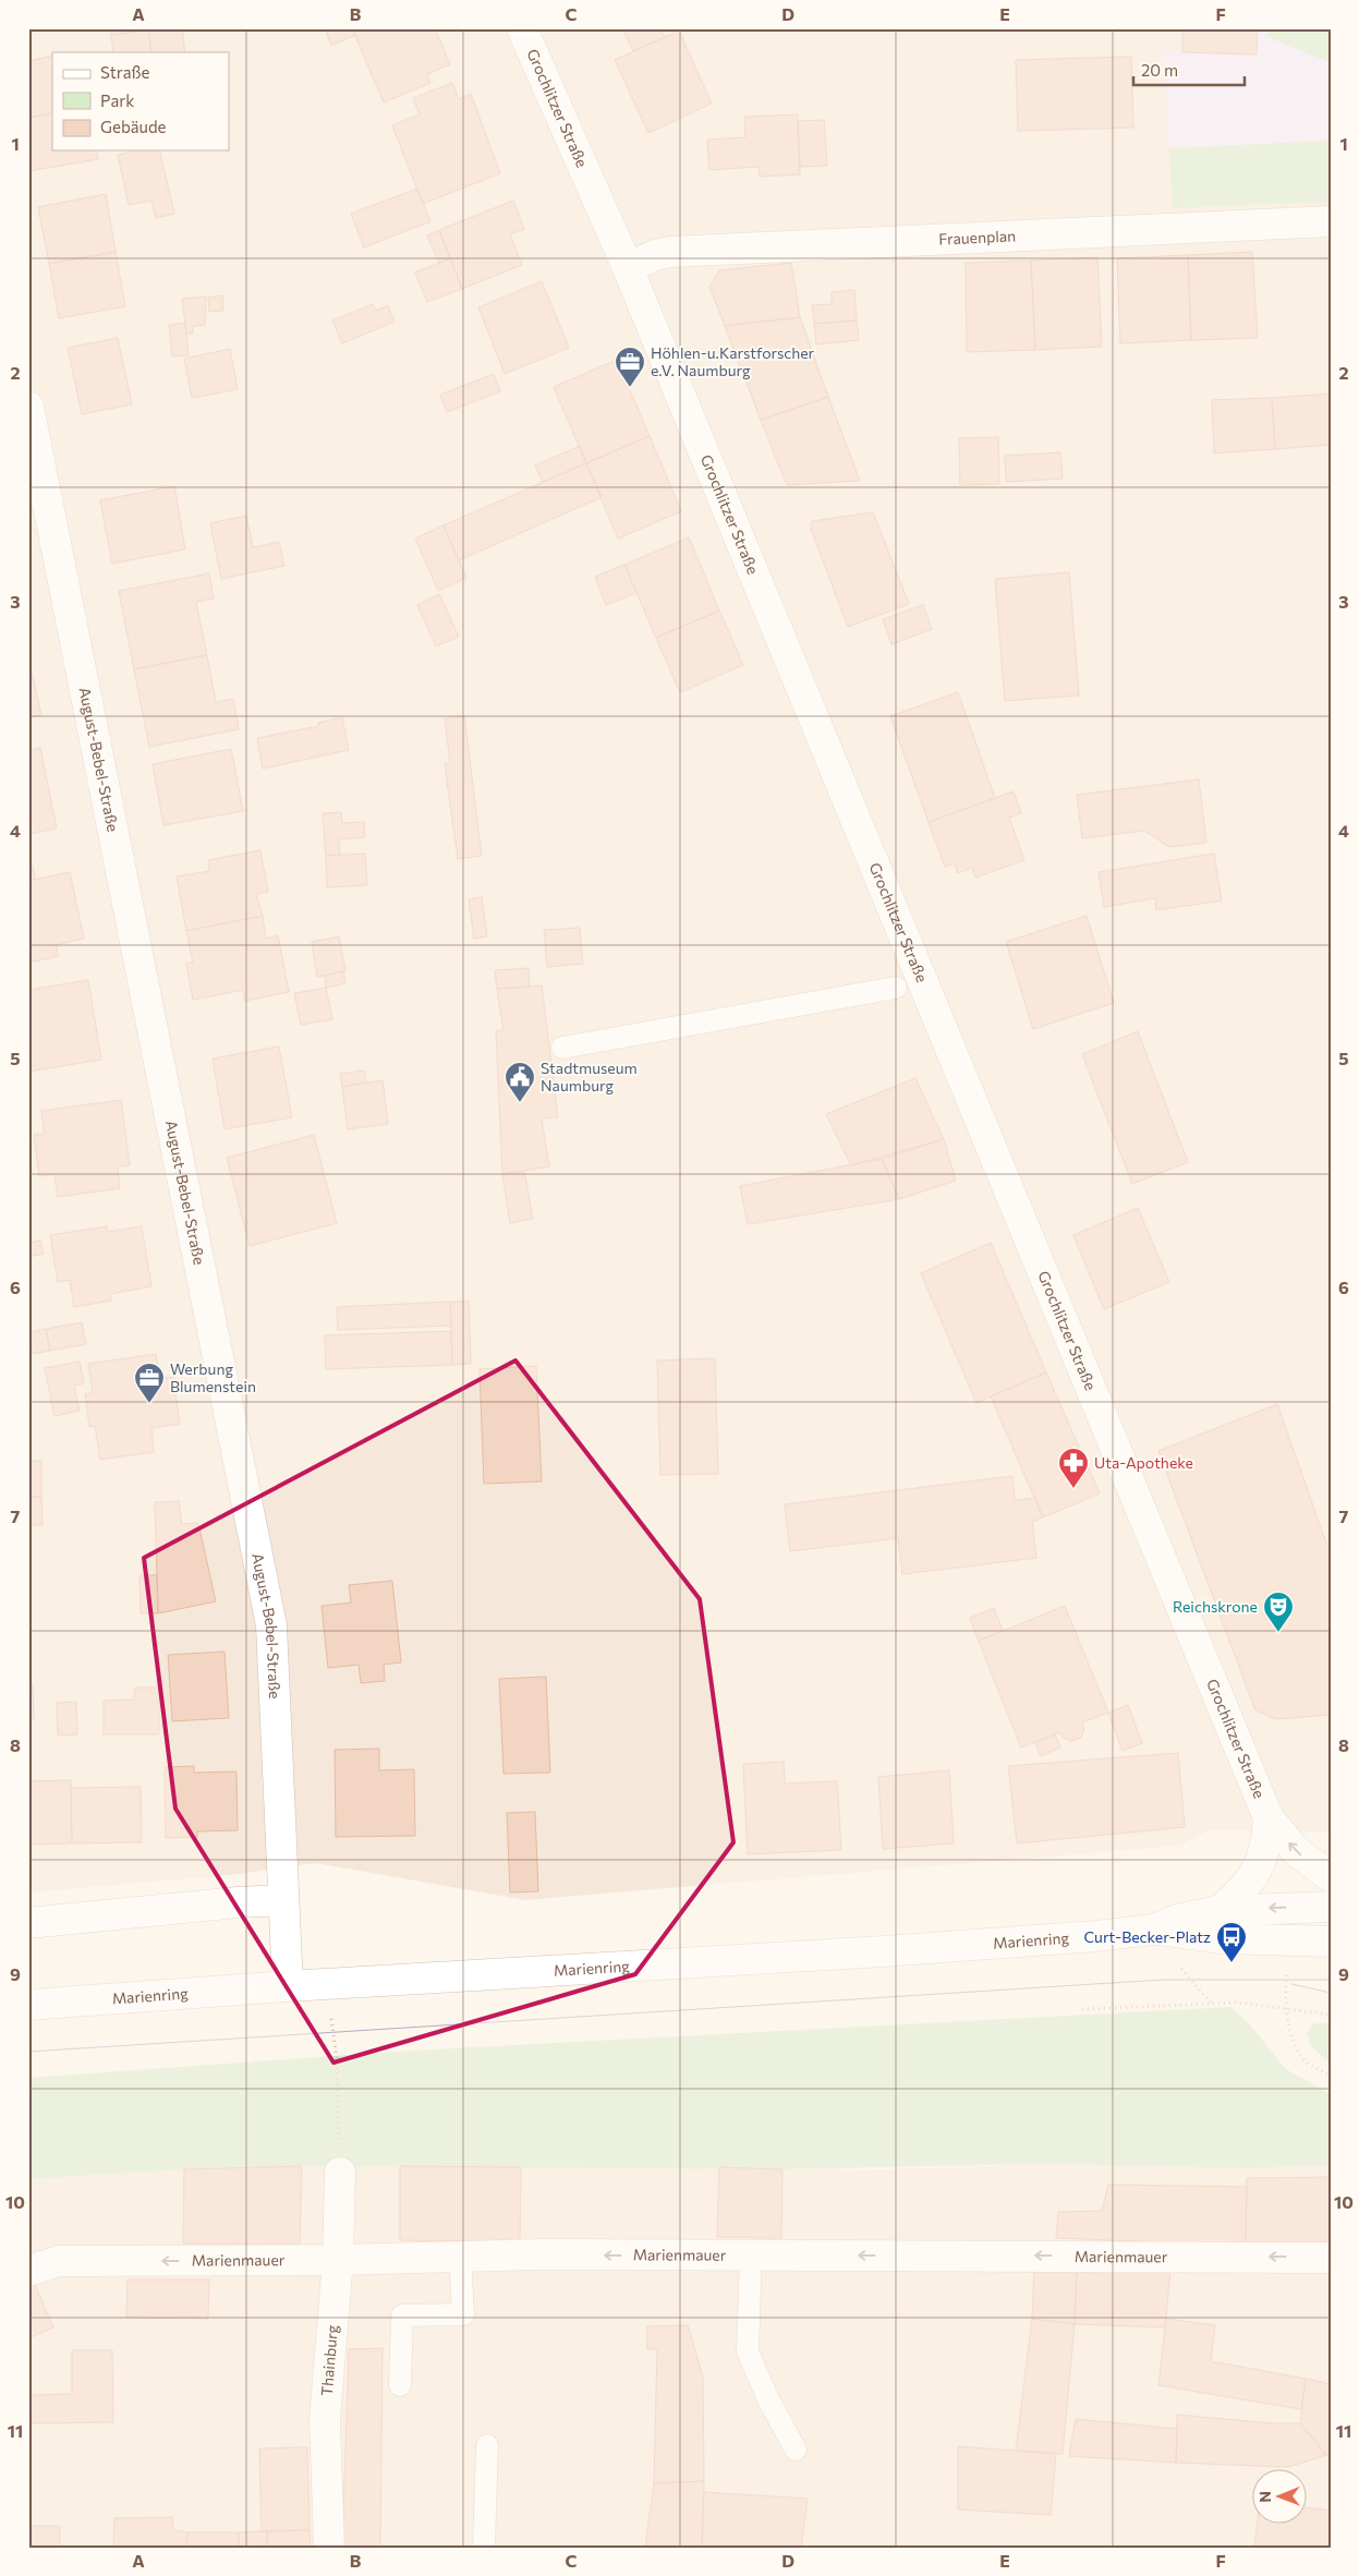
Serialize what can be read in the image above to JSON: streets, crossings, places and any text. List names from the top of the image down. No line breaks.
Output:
{"streets":{"street":["Grochlitzer Straße","Frauenplan","August-Bebel-Straße","Marienring","Marienmauer","Thainburg"]},"crossings":[["Grochlitzer Straße","Frauenplan"],["August-Bebel-Straße","Marienring"],["Marienmauer","Thainburg"]],"one_way":["Marienmauer"],"places":{"office":["Höhlen-u.Karstforscher e.V. Naumburg","Werbung Blumenstein"],"public building":["Stadtmuseum Naumburg"],"pharmacy":["Uta-Apotheke"],"theatre":["Reichskrone"],"bus stop":["Curt-Becker-Platz"]},"legend":["Straße","Park","Gebäude"],"scale_bar":"20 m","north":"left","grid":{"columns":["A","B","C","D","E","F"],"rows":["1","2","3","4","5","6","7","8","9","10","11"]}}
